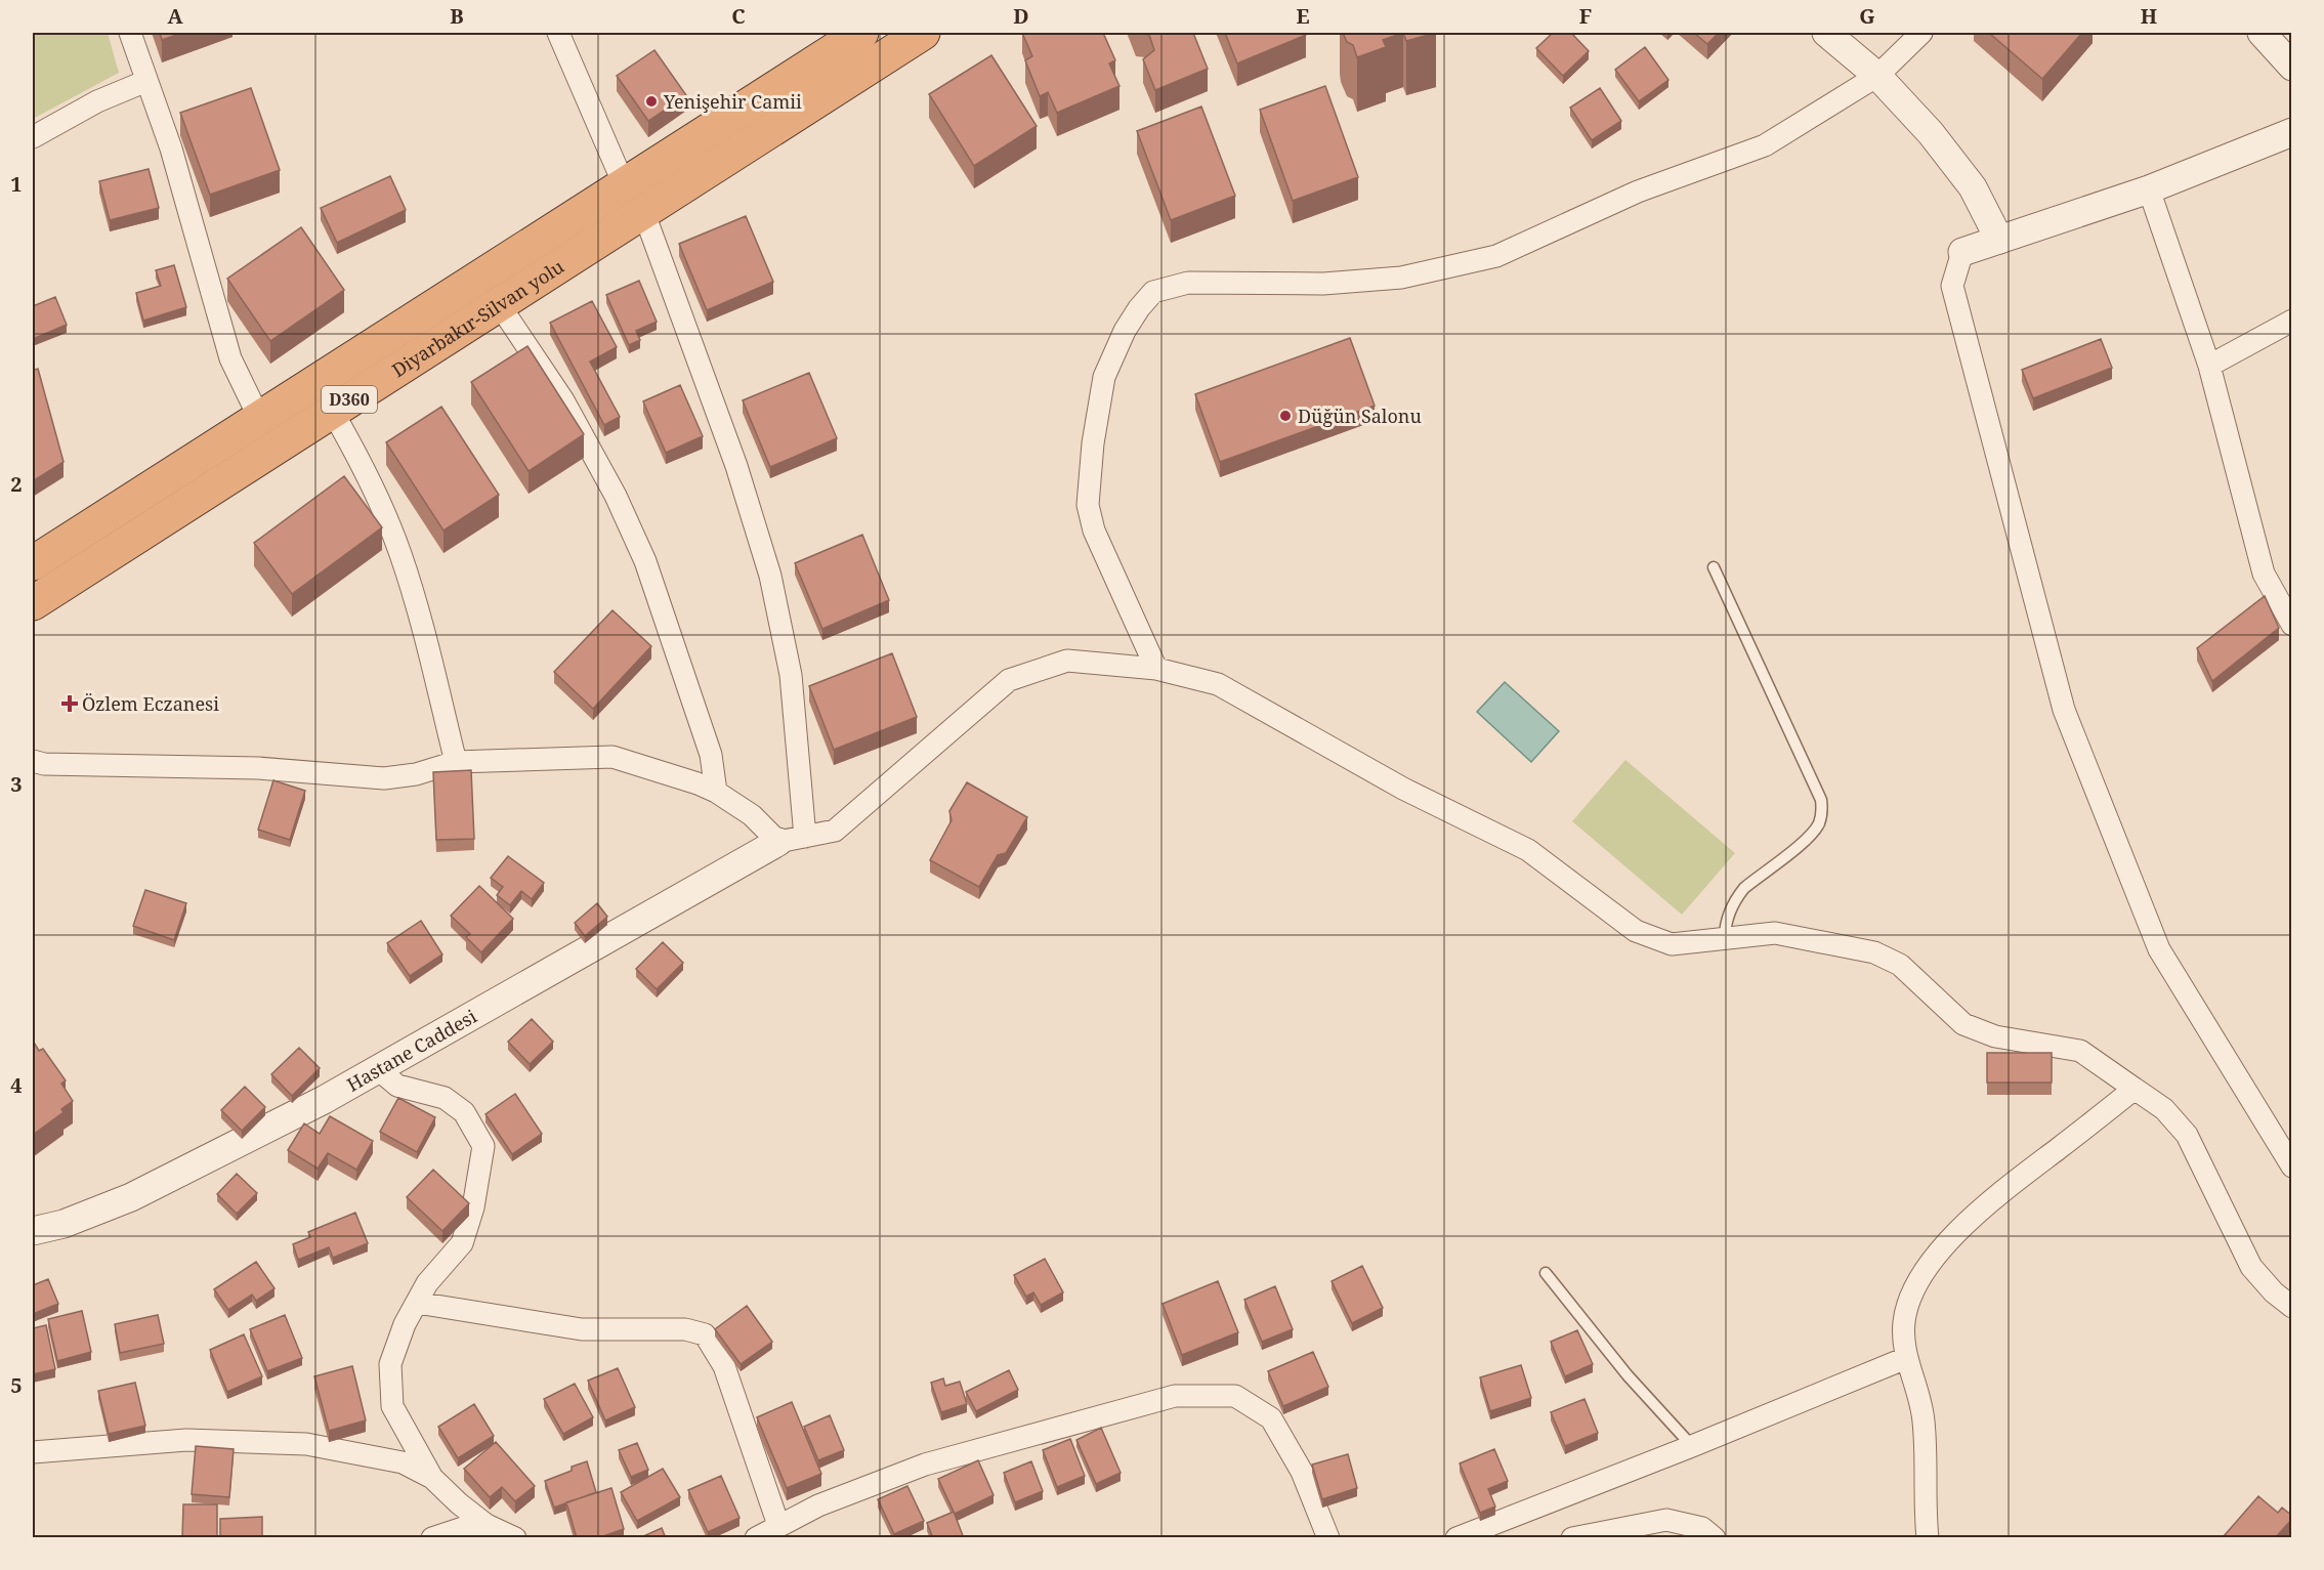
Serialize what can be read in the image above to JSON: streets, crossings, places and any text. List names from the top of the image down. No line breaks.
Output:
{"streets":{"highway":["Diyarbakır-Silvan yolu","D360"],"street":["Hastane Caddesi"]},"places":{"other":["Yenişehir Camii","Düğün Salonu"],"health":["Özlem Eczanesi"]},"grid":{"columns":["A","B","C","D","E","F","G","H"],"rows":["1","2","3","4","5"]}}
